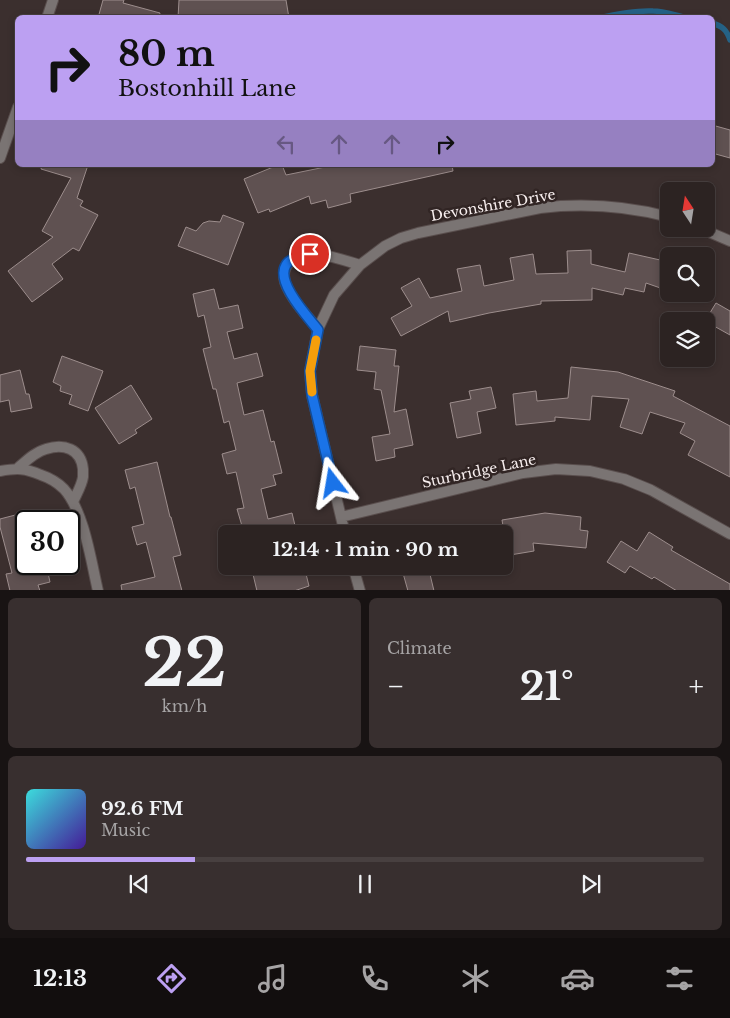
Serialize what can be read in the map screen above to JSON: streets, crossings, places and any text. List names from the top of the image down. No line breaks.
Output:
{"streets":{"street":["Devonshire Drive","Sturbridge Lane"]},"crossings":[["Devonshire Drive","Sturbridge Lane"]],"north":"top","page":{"turn":["80 m","Bostonhill Lane"],"limit":"30","trip":"12:14 · 1 min · 90 m","tile":[["22","km/h"],"Climate"],"heat":["−","21°","+"],"song":["92.6 FM","Music"],"tabs":"12:13"}}
